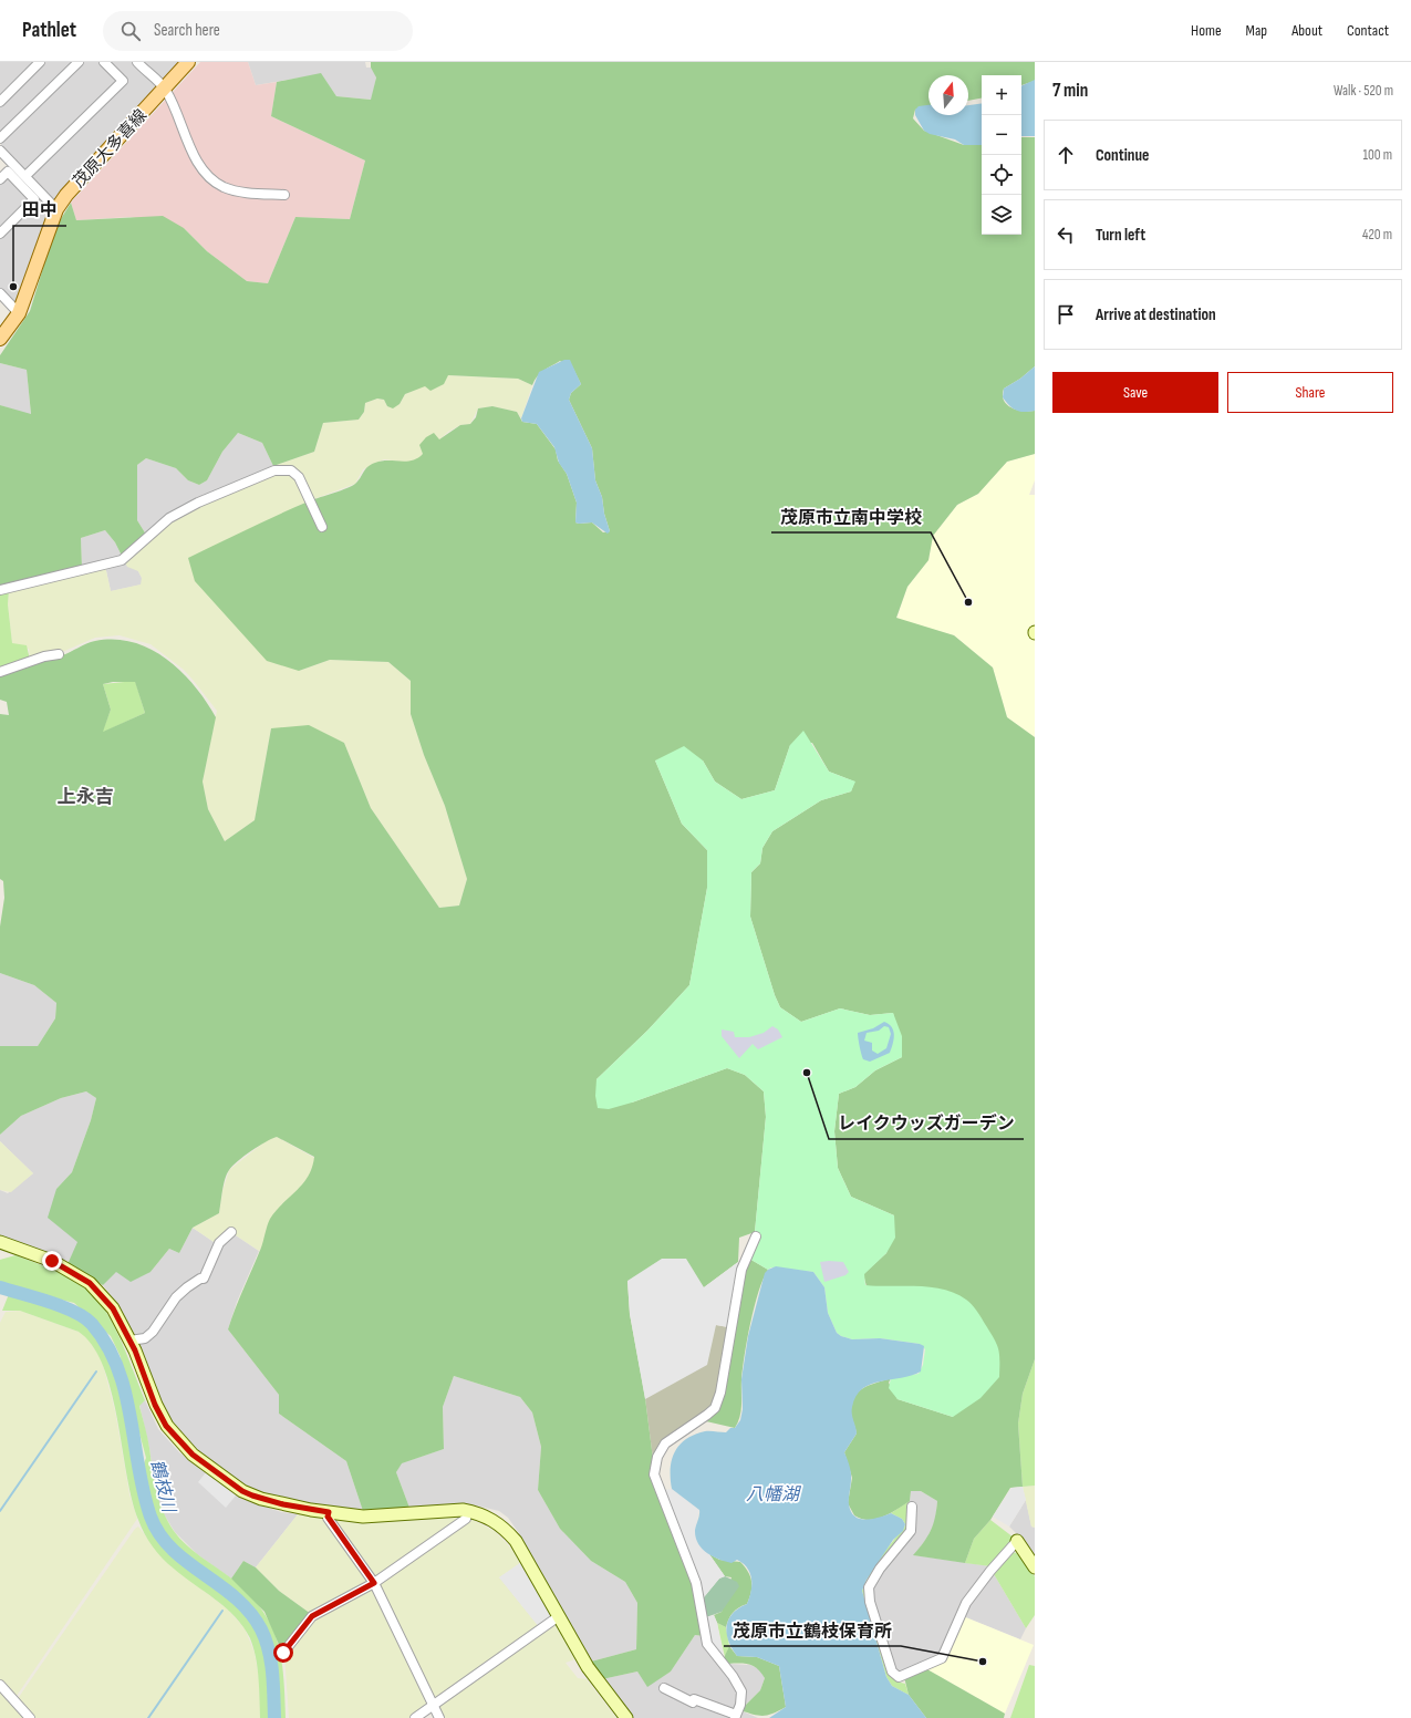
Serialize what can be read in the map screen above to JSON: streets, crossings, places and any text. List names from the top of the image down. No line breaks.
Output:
{"streets":{"main road":["茂原大多喜線"]},"districts":["上永吉"],"water":["鶴枝川","八幡湖"],"places":["田中","茂原市立南中学校","レイクウッズガーデン","茂原市立鶴枝保育所"],"north":"top","page":{"header":"Pathlet","search":"Search here","nav":["Home","Map","About","Contact"],"heading":["7 min","Walk · 520 m"],"map_buttons":["+","−"],"list":[["Continue","100 m"],["Turn left","420 m"],"Arrive at destination"],"buttons":["Save","Share"]}}
